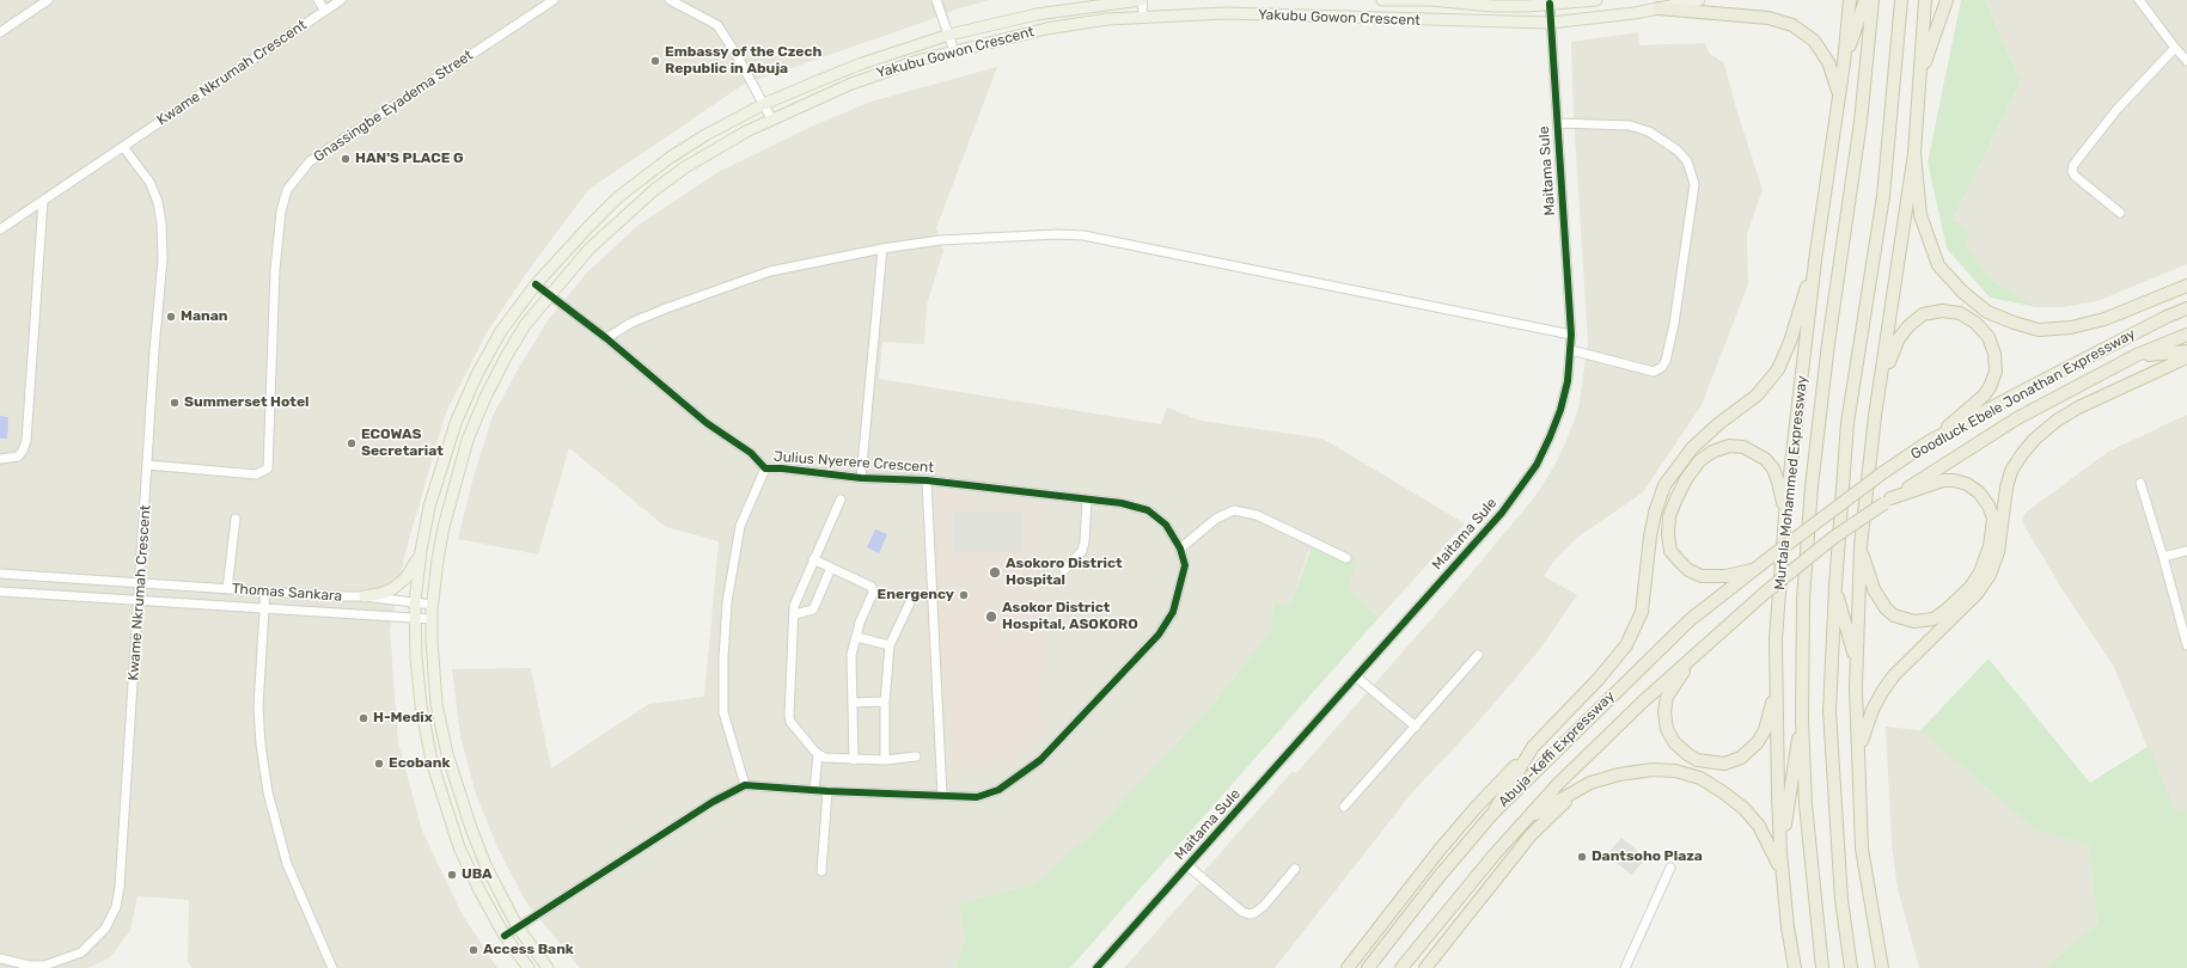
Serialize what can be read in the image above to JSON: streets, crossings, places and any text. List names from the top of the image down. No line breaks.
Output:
{"streets":{"highway":["Goodluck Ebele Jonathan Expressway","Murtala Mohammed Expressway","Abuja-Keffi Expressway"],"main road":["Yakubu Gowon Crescent"],"street":["Kwame Nkrumah Crescent","Gnassingbe Eyadema Street","Maitama Sule","Julius Nyerere Crescent","Thomas Sankara"]},"crossings":[["Yakubu Gowon Crescent","Maitama Sule"],["Yakubu Gowon Crescent","Julius Nyerere Crescent"],["Yakubu Gowon Crescent","Thomas Sankara"],["Kwame Nkrumah Crescent","Gnassingbe Eyadema Street"],["Kwame Nkrumah Crescent","Thomas Sankara"],["Goodluck Ebele Jonathan Expressway","Abuja-Keffi Expressway"]],"places":["Embassy of the Czech Republic in Abuja","HAN'S PLACE G","Manan","Summerset Hotel","ECOWAS Secretariat","Asokoro District Hospital","Energency","Asokor District Hospital, ASOKORO","H-Medix","Ecobank","Dantsoho Plaza","UBA","Access Bank"]}
